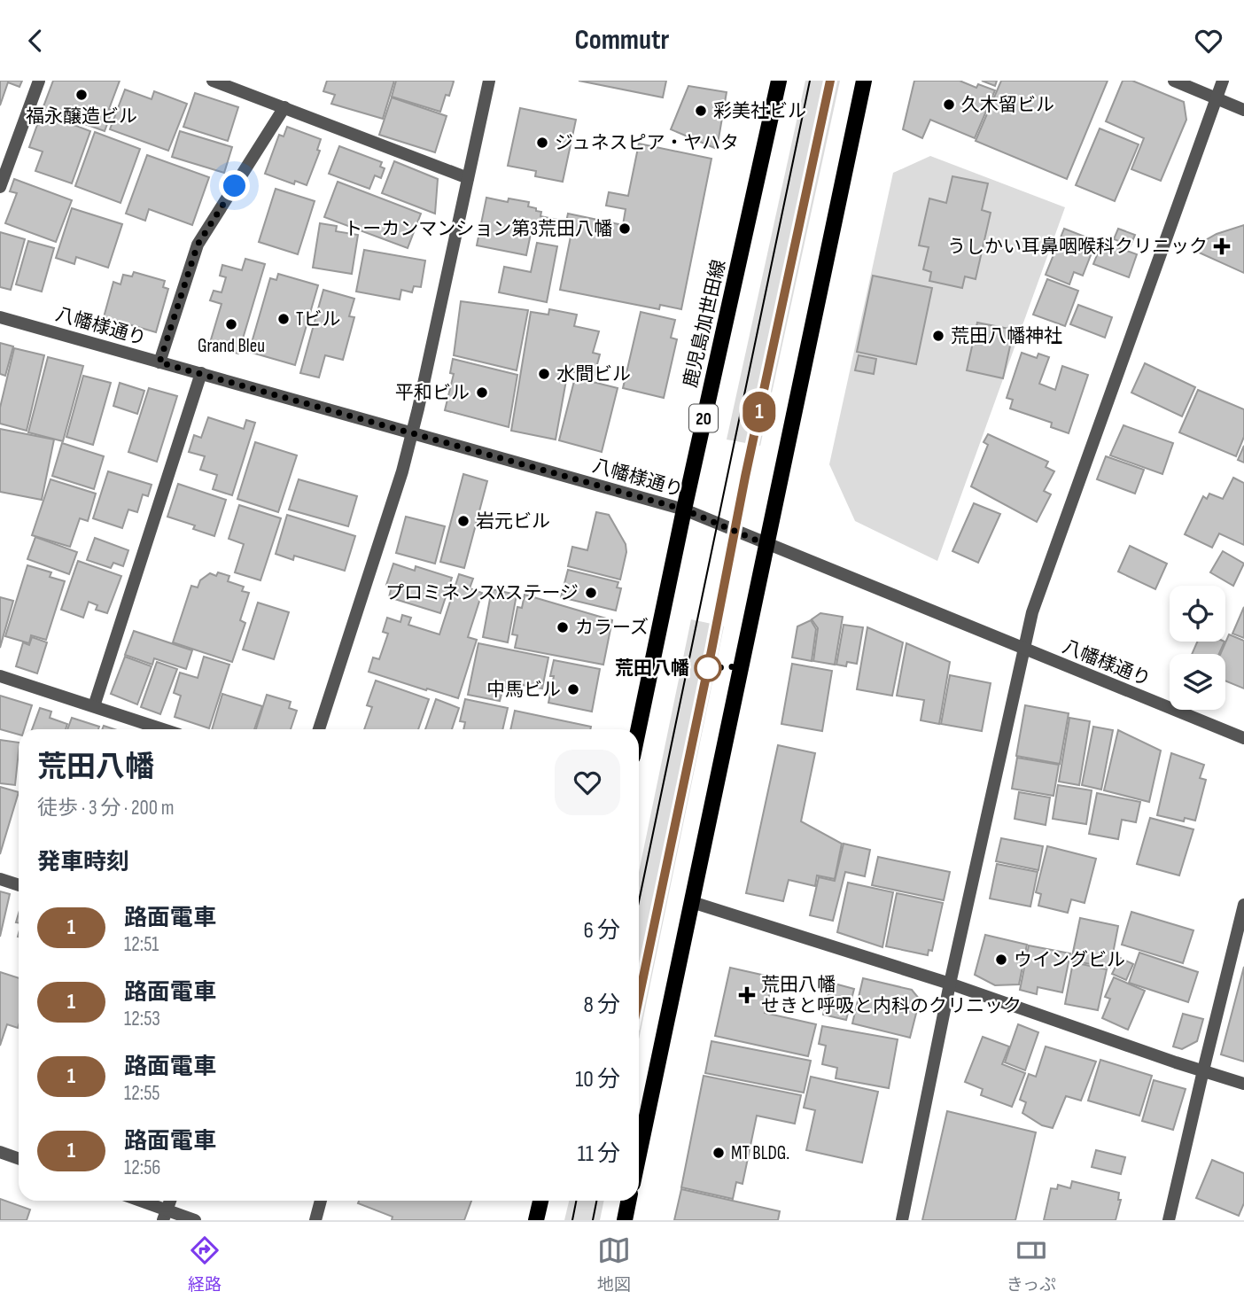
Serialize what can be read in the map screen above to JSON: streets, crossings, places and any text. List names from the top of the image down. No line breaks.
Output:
{"streets":{"main road":["鹿児島加世田線","20"],"street":["八幡様通り"]},"crossings":[["鹿児島加世田線","八幡様通り"]],"places":{"other":["福永醸造ビル","久木留ビル","彩美社ビル","ジュネスピア・ヤハタ","トーカンマンション第3荒田八幡","Tビル","Grand Bleu","荒田八幡神社","水間ビル","平和ビル","岩元ビル","プロミネンスXステージ","カラーズ","荒田八幡","中馬ビル","ウイングビル","MT BLDG."],"health":["うしかい耳鼻咽喉科クリニック","荒田八幡 せきと呼吸と内科のクリニック"]},"lines":["tram line 1"],"page":{"header":"Commutr","on_map":"1","heading":[["荒田八幡","徒歩 · 3 分 · 200 m"],"発車時刻"],"list":[{"mark":"1","name":"路面電車","note":"12:51","value":"6 分"},{"mark":"1","name":"路面電車","note":"12:53","value":"8 分"},{"mark":"1","name":"路面電車","note":"12:55","value":"10 分"},{"mark":"1","name":"路面電車","note":"12:56","value":"11 分"}],"tabs":["経路","地図","きっぷ"]}}
